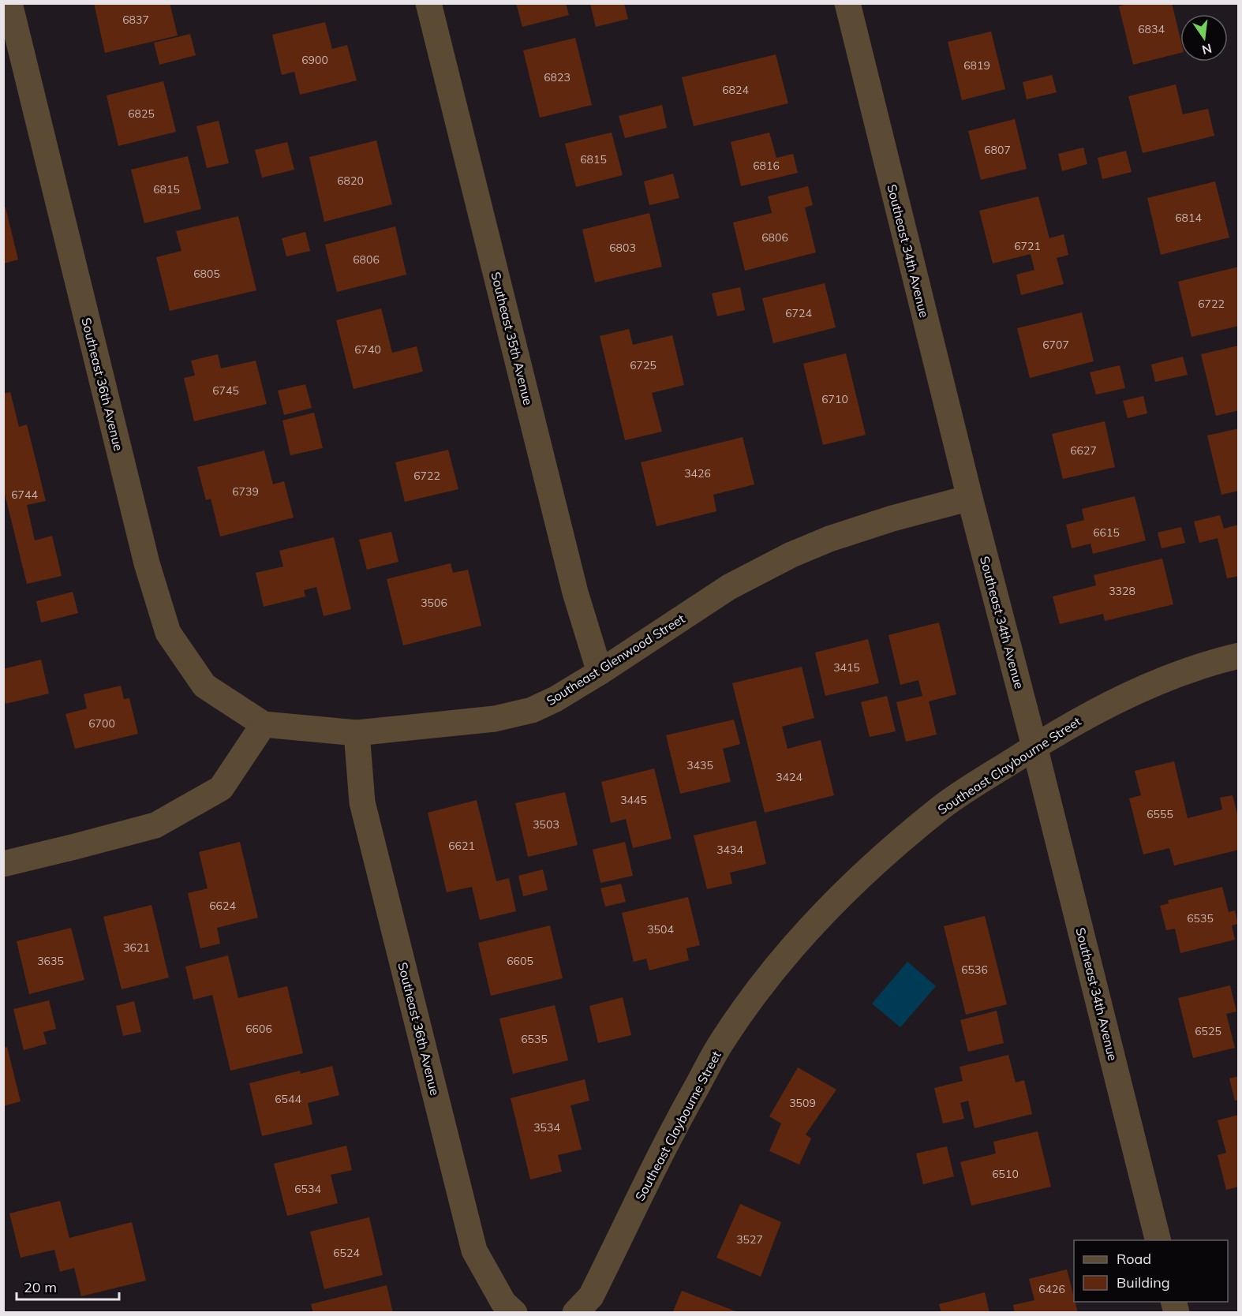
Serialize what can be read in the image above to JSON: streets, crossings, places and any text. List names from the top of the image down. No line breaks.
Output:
{"streets":{"street":["Southeast 34th Avenue","Southeast 35th Avenue","Southeast 36th Avenue","Southeast Glenwood Street","Southeast Claybourne Street"]},"crossings":[["Southeast 34th Avenue","Southeast Glenwood Street"],["Southeast 34th Avenue","Southeast Claybourne Street"],["Southeast 35th Avenue","Southeast Glenwood Street"],["Southeast 36th Avenue","Southeast Glenwood Street"]],"house_numbers":["6837","6834","6900","6819","6823","6824","6825","6807","6815","6816","6820","6815","6814","6806","6721","6803","6806","6805","6722","6724","6707","6740","6725","6745","6710","6627","3426","6722","6739","6744","6615","3328","3506","3415","6700","3435","3424","3445","6555","3503","6621","3434","6624","6535","3504","3621","3635","6605","6536","6606","6525","6535","6544","3509","3534","6510","6534","3527","6524","6426"],"legend":["Road","Building"],"scale_bar":"20 m","north":"bottom"}
